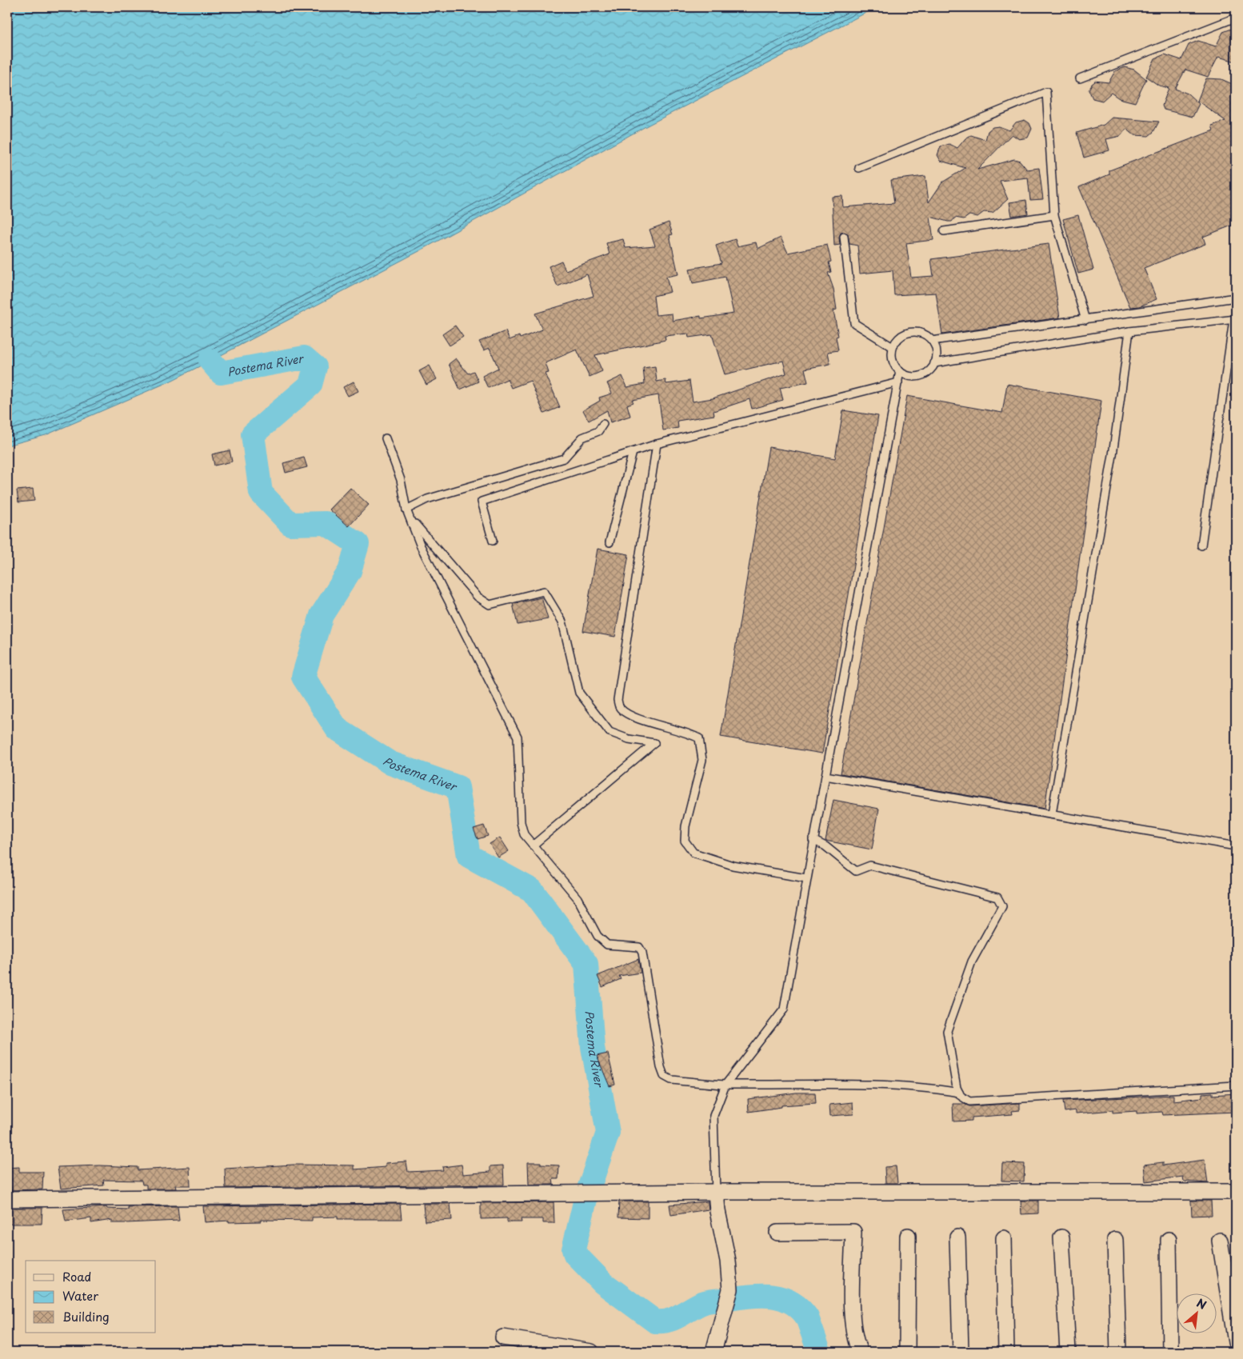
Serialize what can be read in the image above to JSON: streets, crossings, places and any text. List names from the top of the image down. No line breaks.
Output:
{"water":["Postema River"],"legend":["Road","Water","Building"],"north":"top right"}
